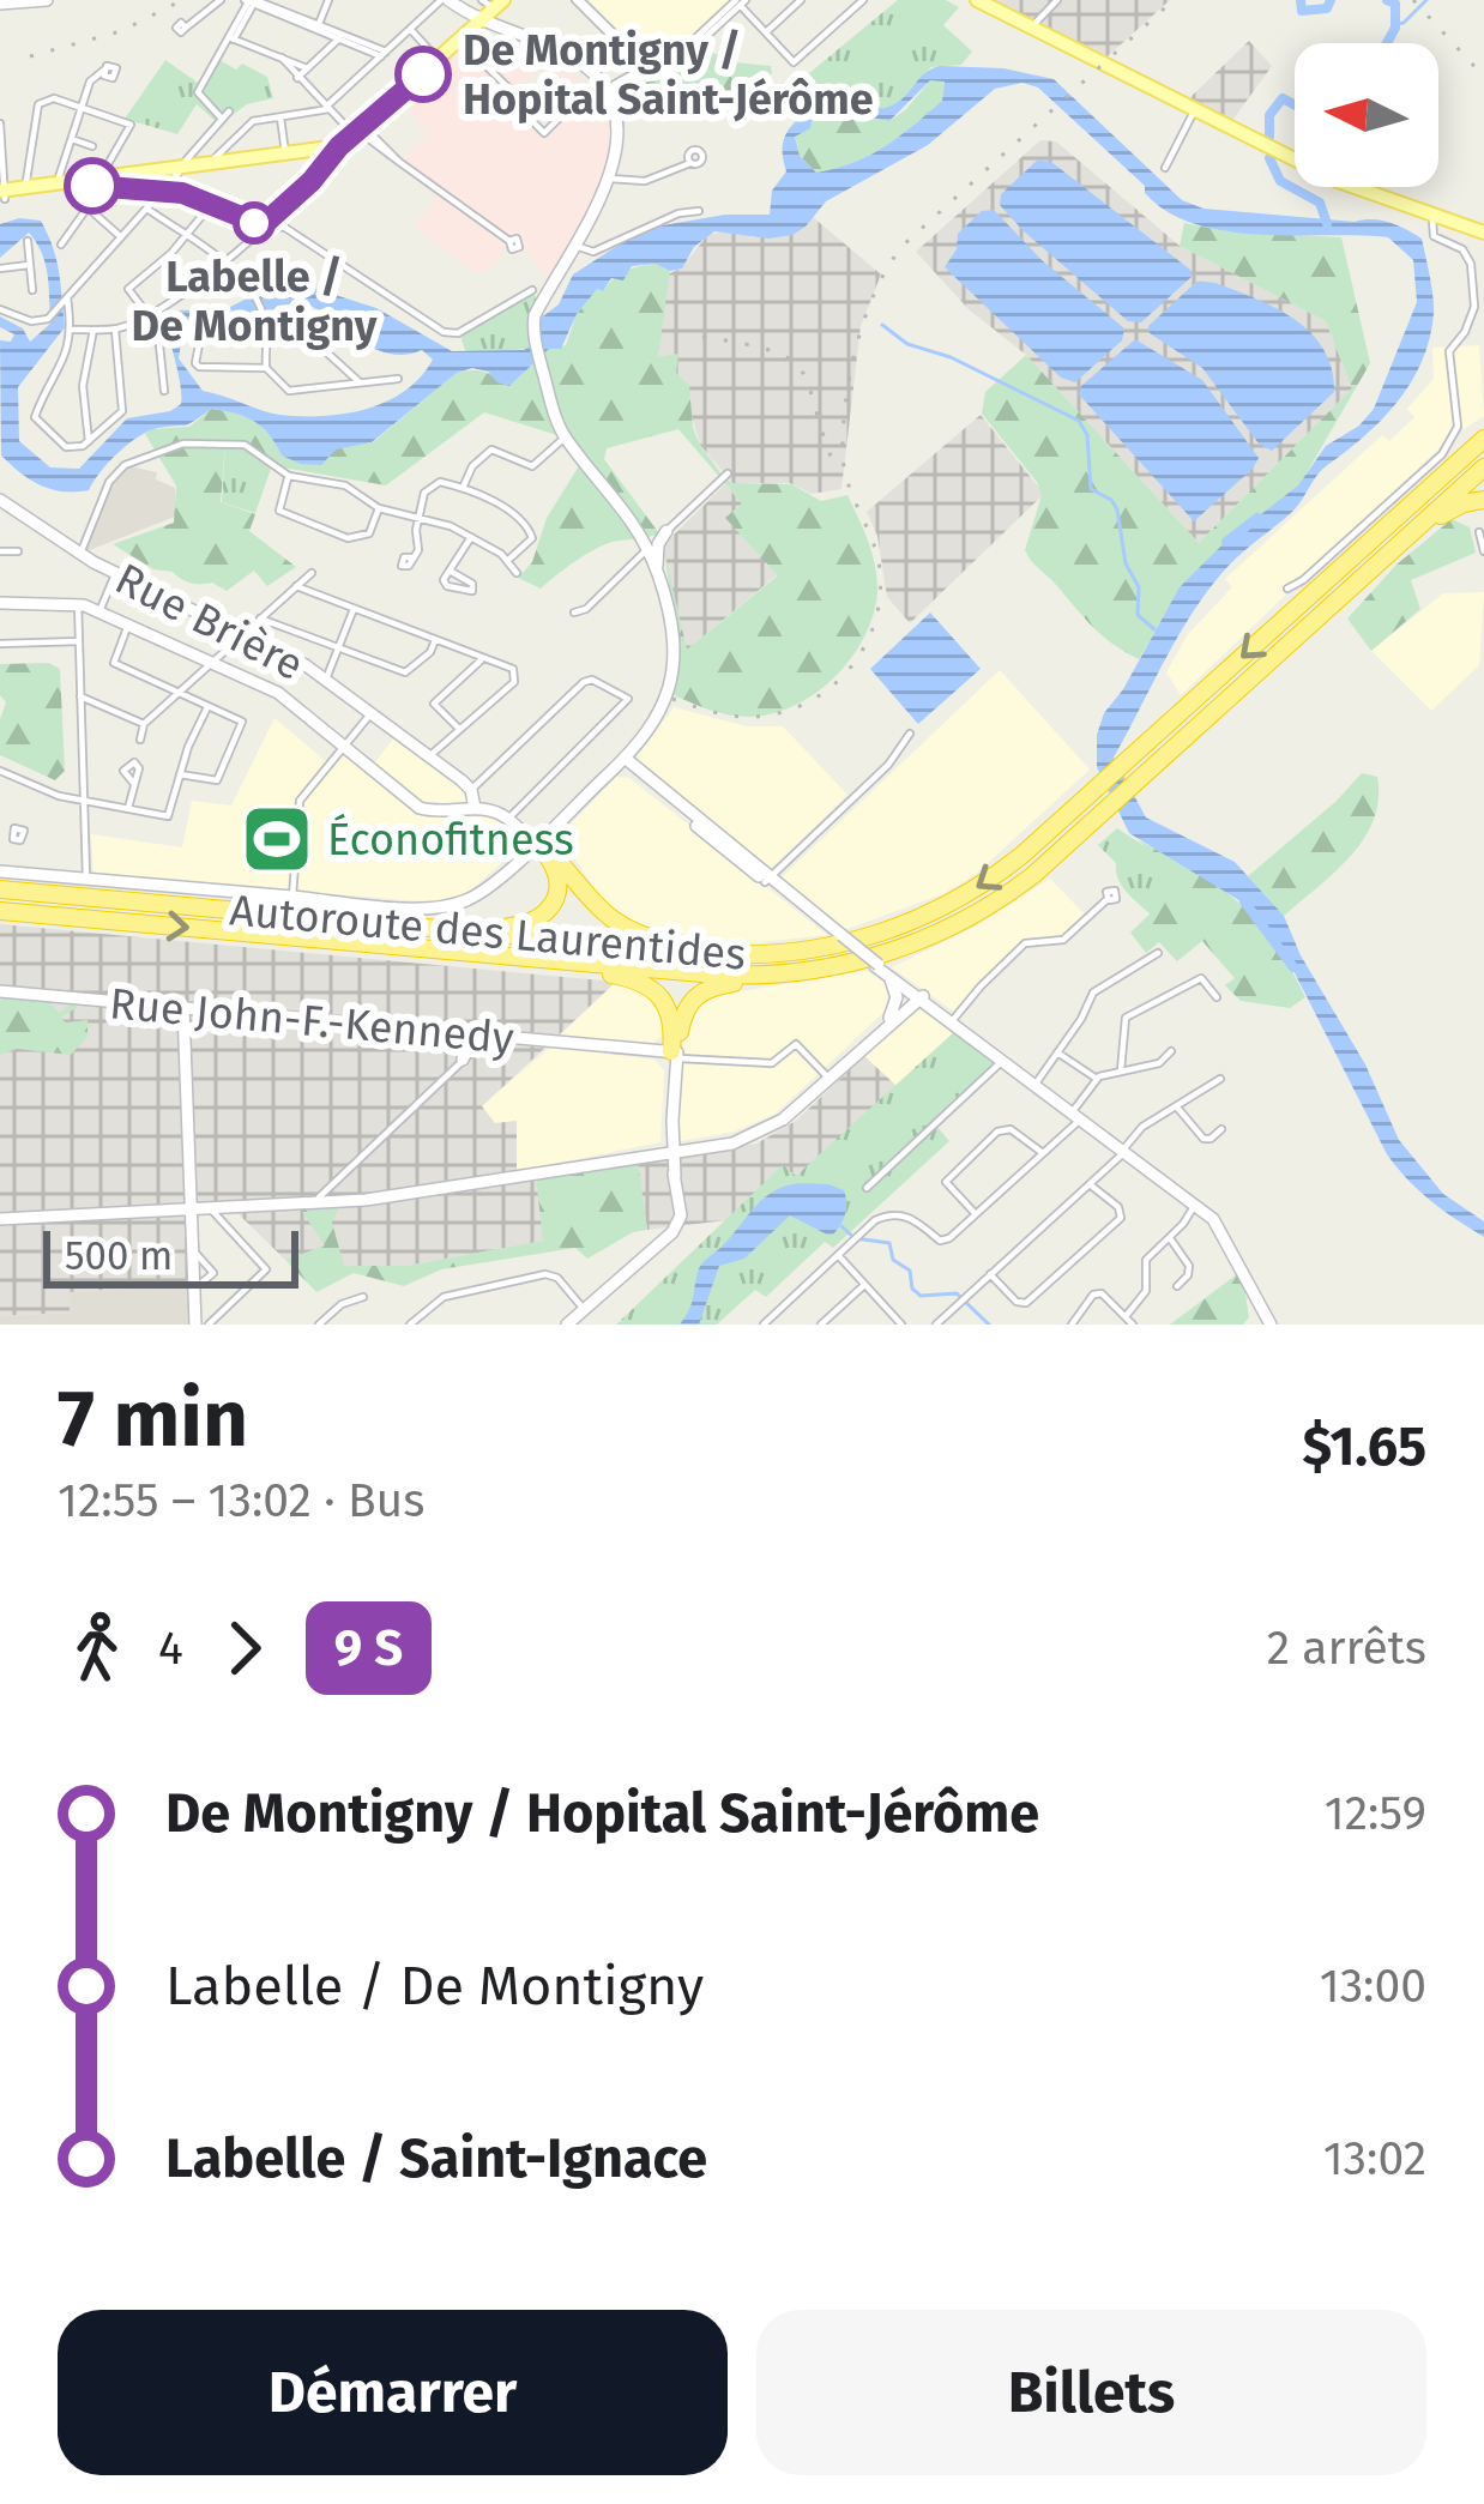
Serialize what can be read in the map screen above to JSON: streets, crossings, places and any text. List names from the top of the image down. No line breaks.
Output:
{"streets":{"highway":["Autoroute des Laurentides"],"street":["Rue Brière","Rue John-F.-Kennedy"]},"places":{"other":["De Montigny / Hopital Saint-Jérôme","Labelle / De Montigny"],"sports":["Éconofitness"]},"scale_bar":"500 m","north":"left","page":{"scale":"500 m","heading":["7 min","12:55 – 13:02 · Bus","$1.65"],"legs":["4","9 S","2 arrêts"],"list":[{"name":"De Montigny / Hopital Saint-Jérôme","value":"12:59"},{"name":"Labelle / De Montigny","value":"13:00"},{"name":"Labelle / Saint-Ignace","value":"13:02"}],"buttons":["Démarrer","Billets"]}}
